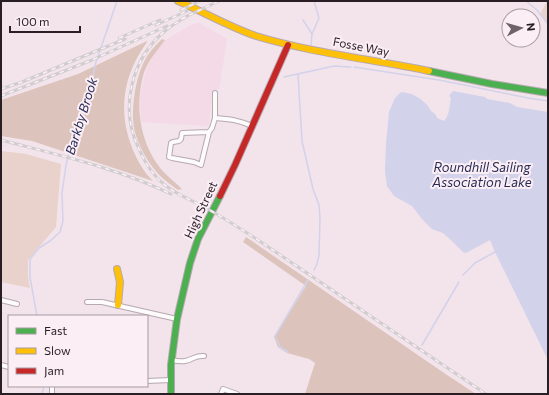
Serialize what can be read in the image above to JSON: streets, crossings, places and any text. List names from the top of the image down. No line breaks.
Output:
{"streets":{"street":["Fosse Way","High Street"]},"crossings":[["Fosse Way","High Street"]],"water":["Barkby Brook","Roundhill Sailing Association Lake"],"legend":["Fast","Slow","Jam"],"scale_bar":"100 m","north":"right"}
